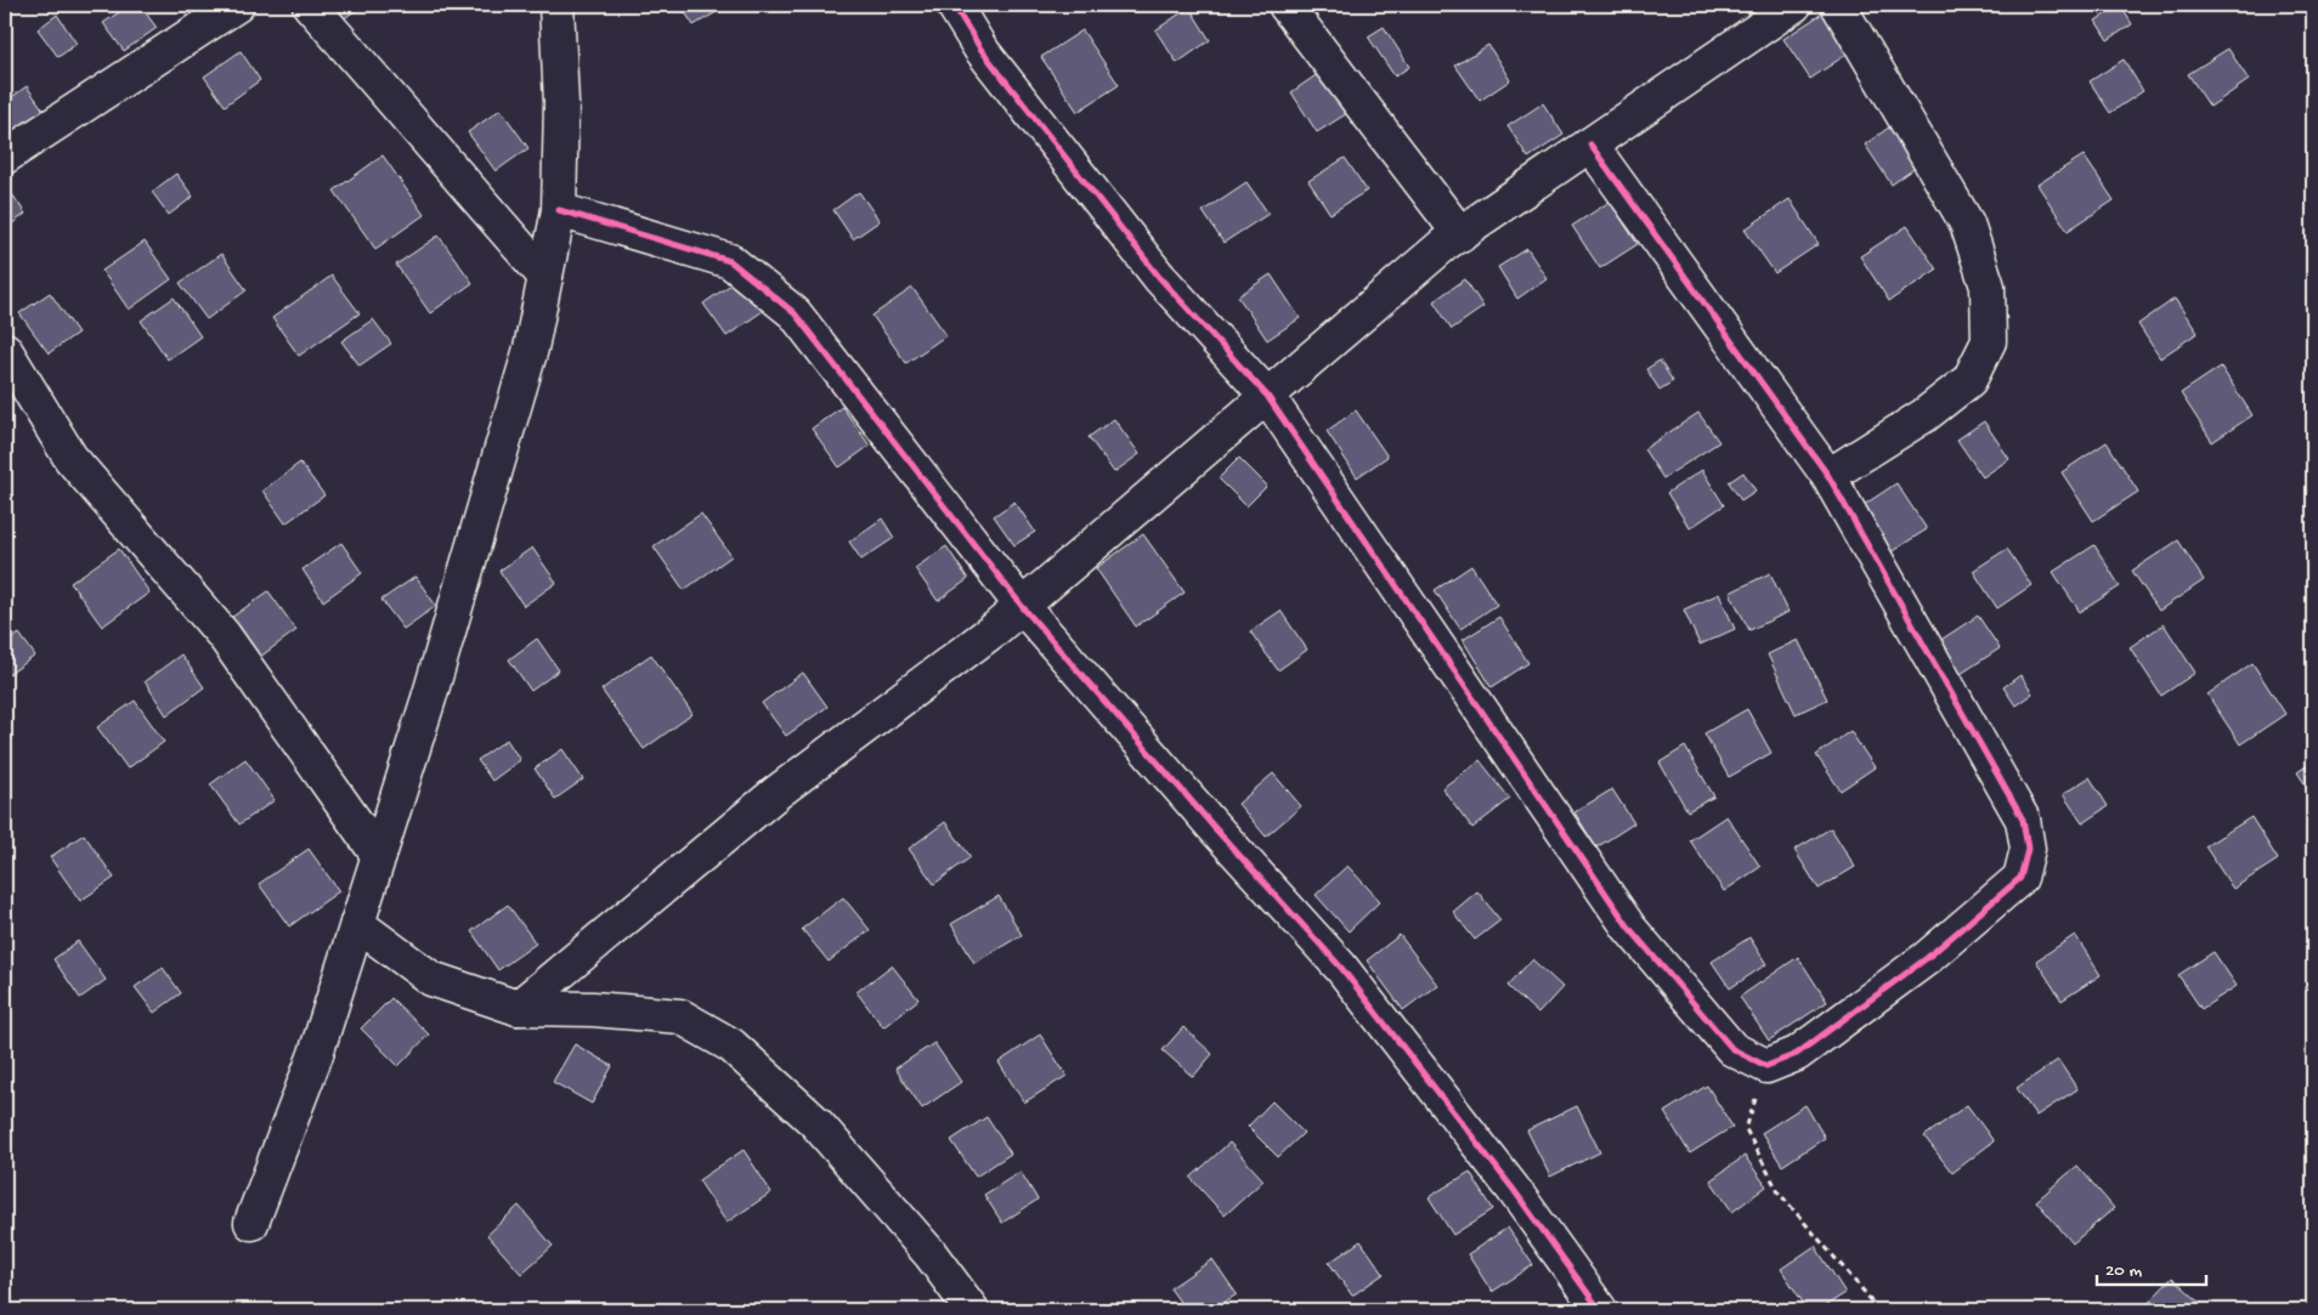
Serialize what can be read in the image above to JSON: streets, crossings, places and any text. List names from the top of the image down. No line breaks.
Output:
{"scale_bar":"20 m"}
